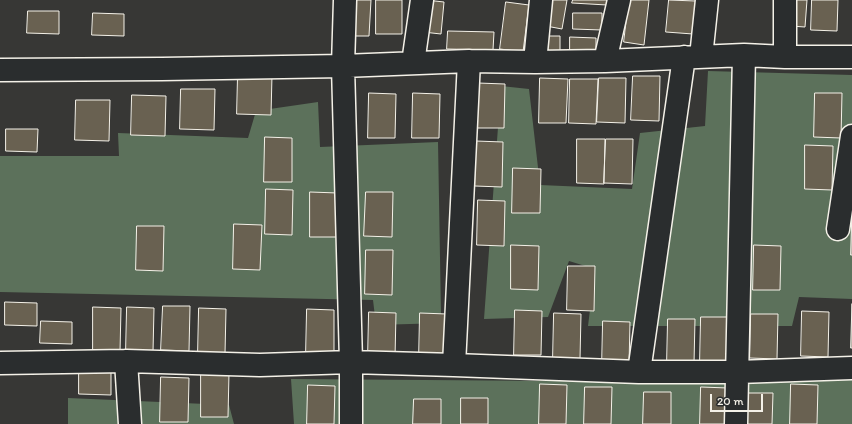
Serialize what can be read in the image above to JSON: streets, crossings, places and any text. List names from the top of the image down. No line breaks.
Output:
{"scale_bar":"20 m"}
